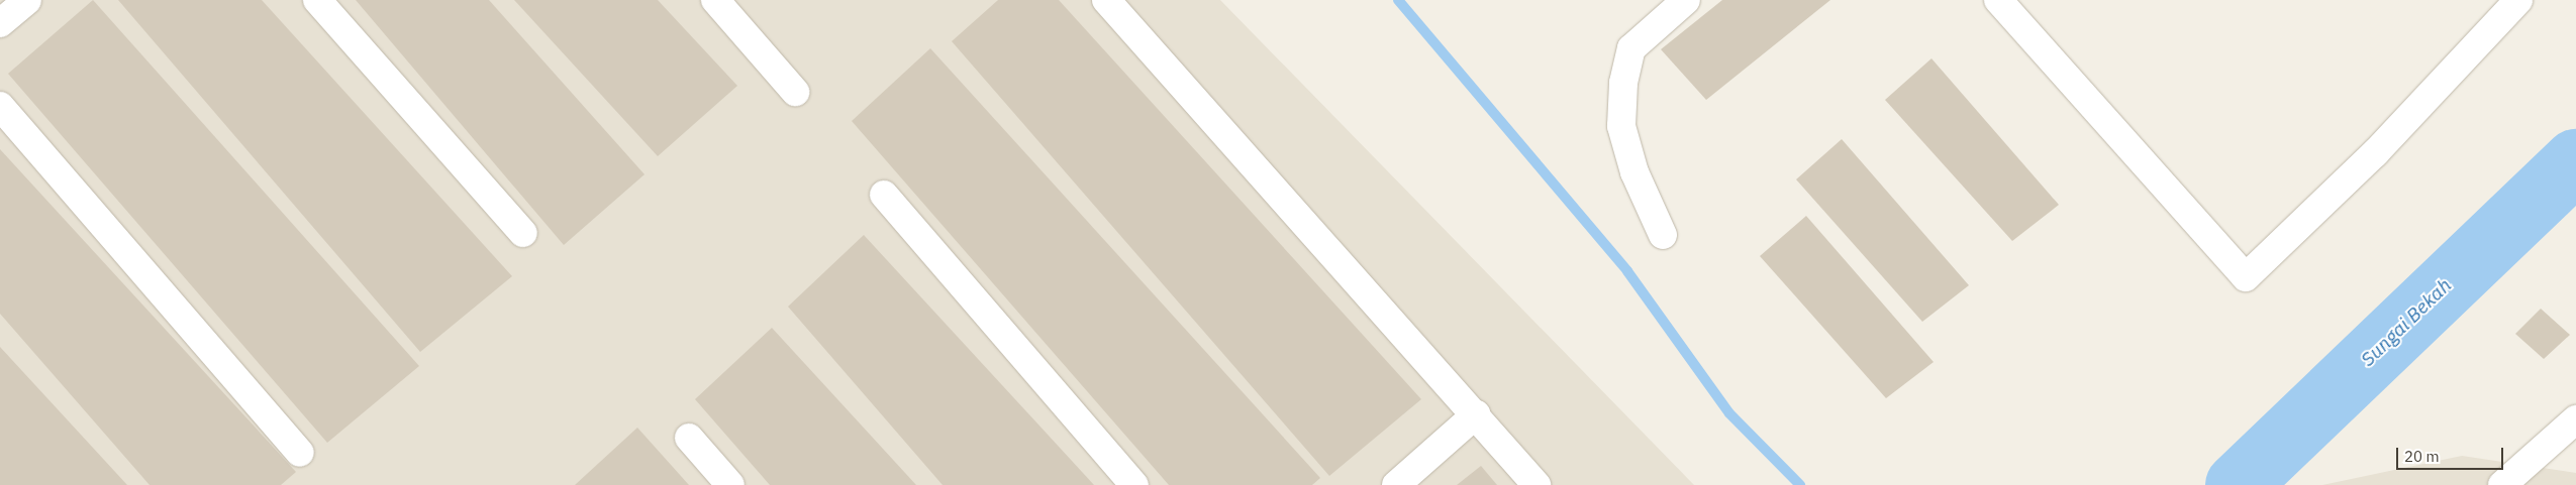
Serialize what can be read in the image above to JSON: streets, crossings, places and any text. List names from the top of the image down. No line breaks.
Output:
{"water":["Sungai Bekah"],"scale_bar":"20 m"}
